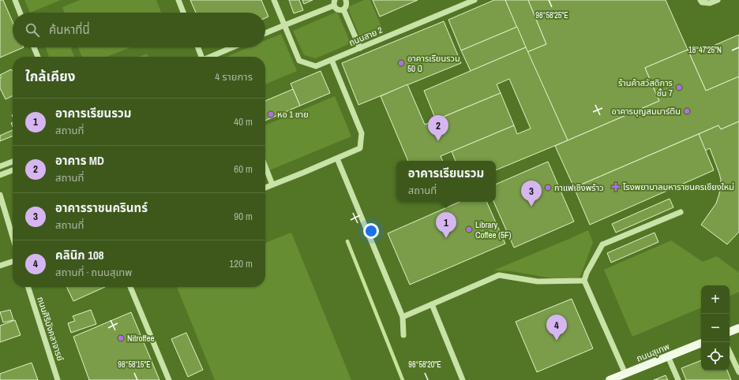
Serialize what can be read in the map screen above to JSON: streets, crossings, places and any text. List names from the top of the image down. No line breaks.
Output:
{"streets":{"main road":["ถนนสุเทพ"],"street":["ถนนสาย 2","ถนนศิริมังคลาจารย์"]},"places":{"other":["อาคารเรียนรวม 50 ปี","ร้านค้าสวัสดิการ ชั้น 7","อาคารบุญสมมาร์ติน","หอ 1 ชาย","กาแฟเชิงพร้าว","Library Coffee (5F)","Nitroffee"],"health":["โรงพยาบาลมหาราชนครเชียงใหม่"]},"page":{"search":"ค้นหาที่นี่","heading":["ใกล้เคียง","4 รายการ"],"list":[{"mark":"1","name":"อาคารเรียนรวม","note":"สถานที่","value":"40 m"},{"mark":"2","name":"อาคาร MD","note":"สถานที่","value":"60 m"},{"mark":"3","name":"อาคารราชนครินทร์","note":"สถานที่","value":"90 m"},{"mark":"4","name":"คลินิก 108","note":"สถานที่ · ถนนสุเทพ","value":"120 m"}],"pins":["2","3","1","4"],"popup":["อาคารเรียนรวม","สถานที่"],"map_buttons":["+","−"]},"coordinates":["98°58'25\"E","18°47'25\"N","98°58'15\"E","98°58'20\"E"]}
